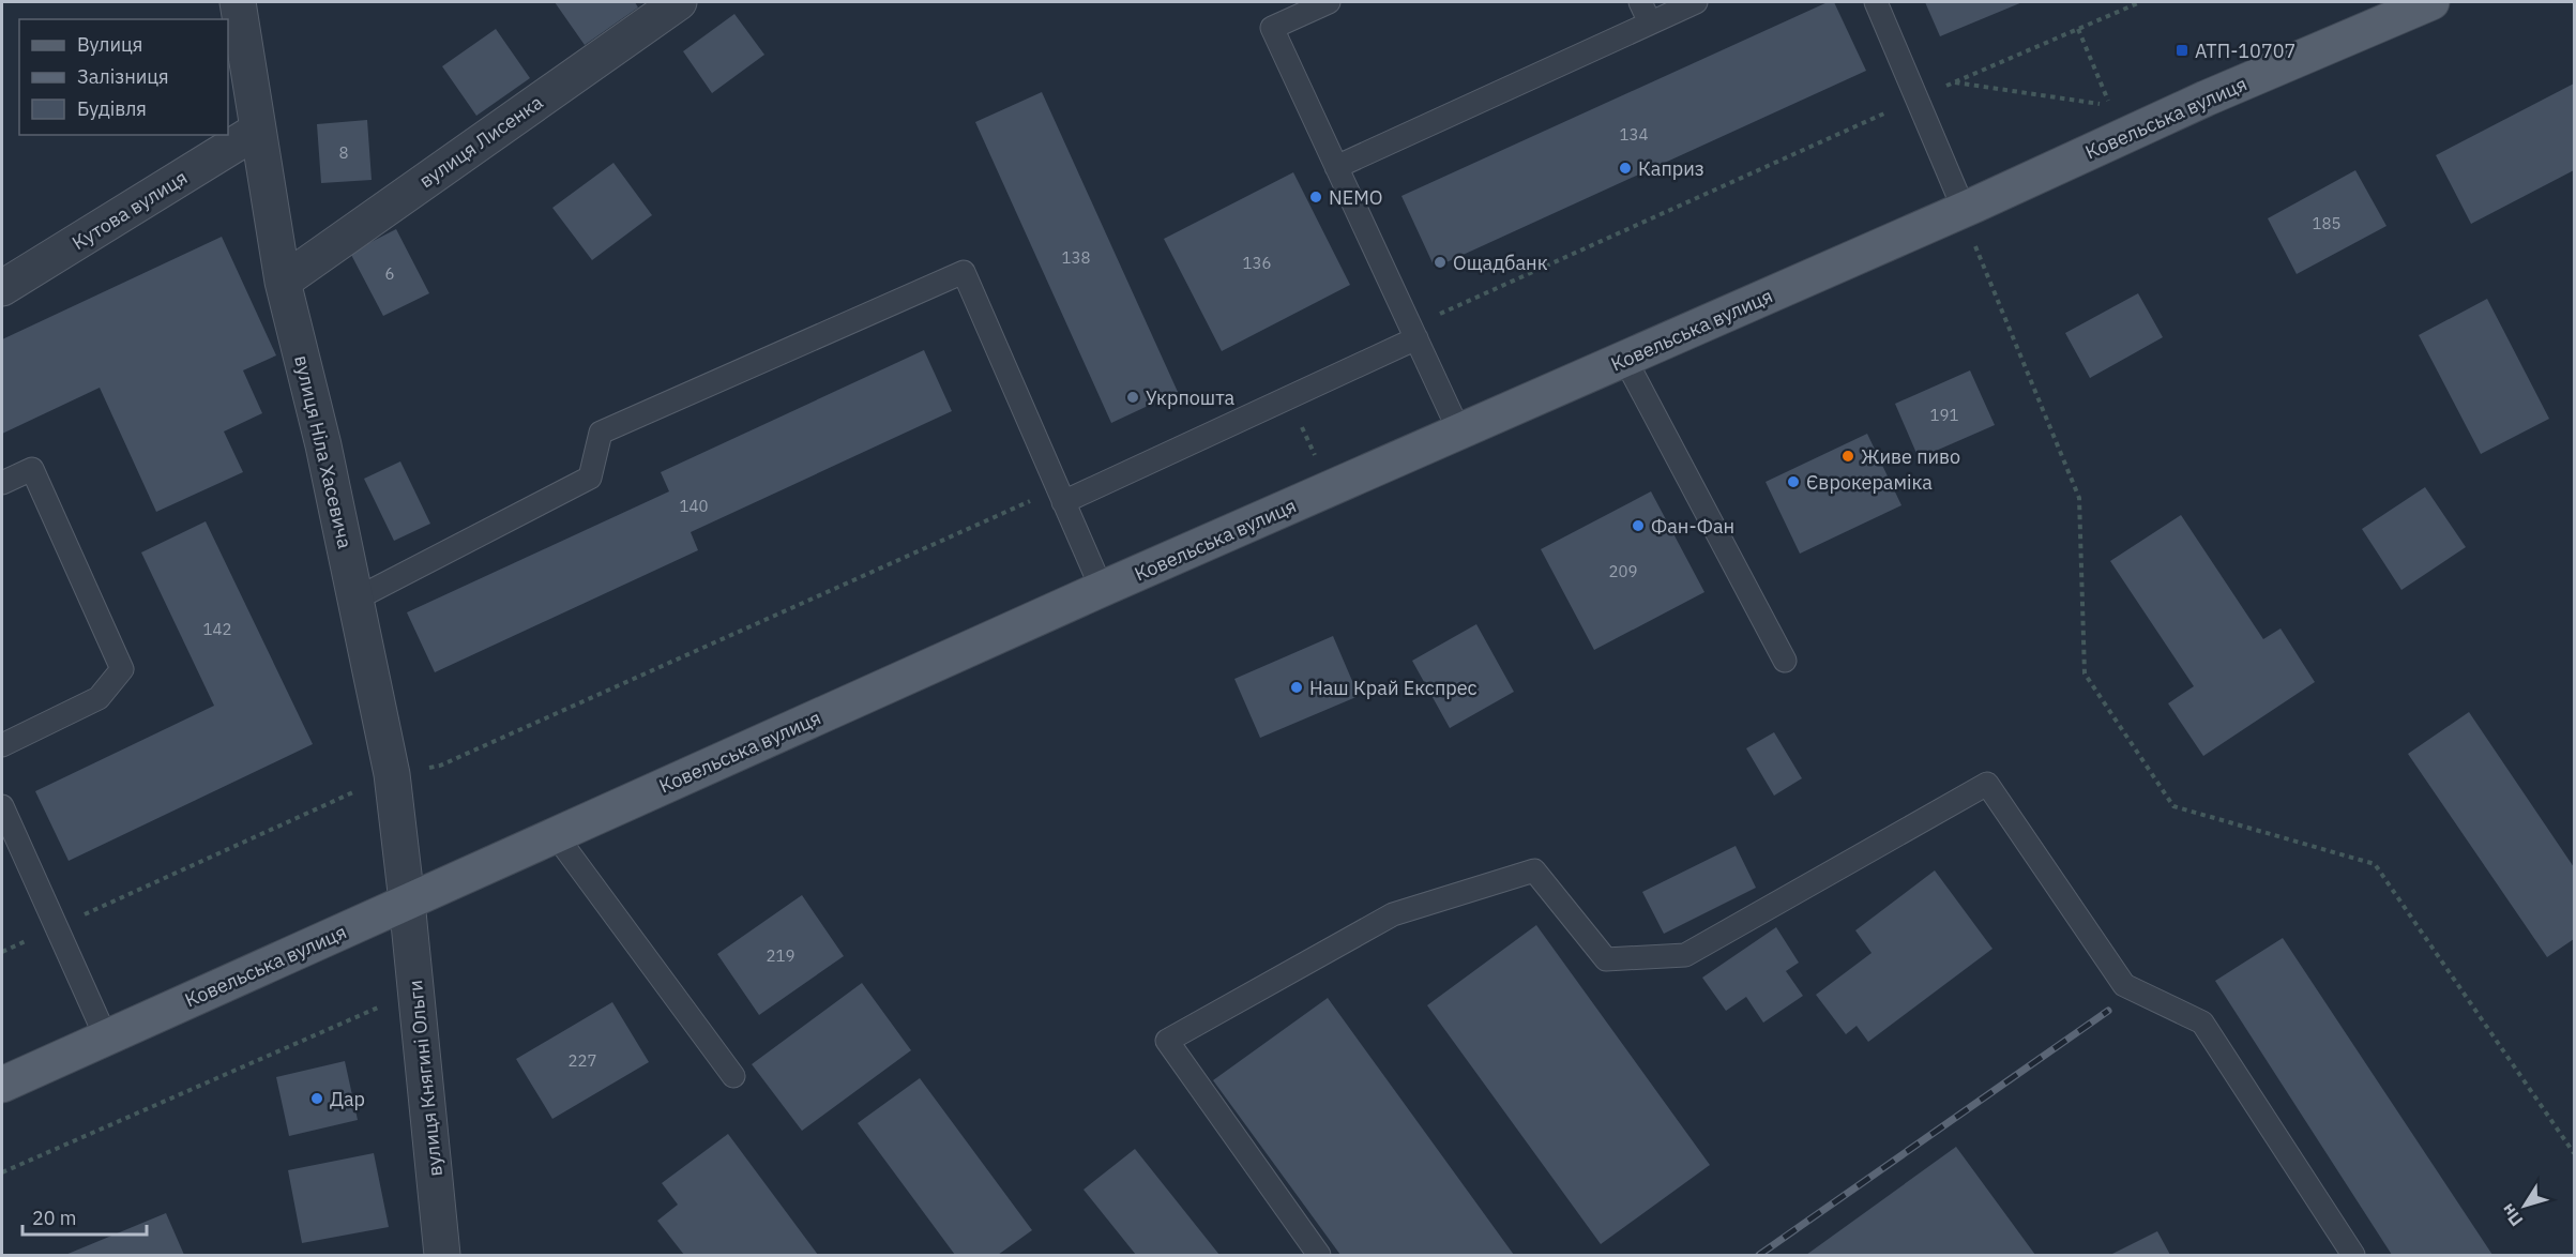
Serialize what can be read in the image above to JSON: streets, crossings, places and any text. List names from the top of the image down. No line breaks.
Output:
{"streets":{"main road":["Ковельська вулиця"],"street":["вулиця Лисенка","Кутова вулиця","вулиця Ніла Хасевича","вулиця Княгині Ольги"]},"crossings":[["Ковельська вулиця","вулиця Ніла Хасевича"],["Ковельська вулиця","вулиця Княгині Ольги"],["вулиця Лисенка","вулиця Ніла Хасевича"],["Кутова вулиця","вулиця Ніла Хасевича"],["вулиця Ніла Хасевича","вулиця Княгині Ольги"]],"places":{"transit":["АТП-10707"],"other":["Каприз","NEMO","Ощадбанк","Укрпошта","Живе пиво","Єврокераміка","Фан-Фан","Наш Край Експрес","Дар"]},"house_numbers":["134","8","185","138","136","6","191","140","209","142","219","227"],"legend":["Вулиця","Залізниця","Будівля"],"scale_bar":"20 m","north":"bottom left"}
